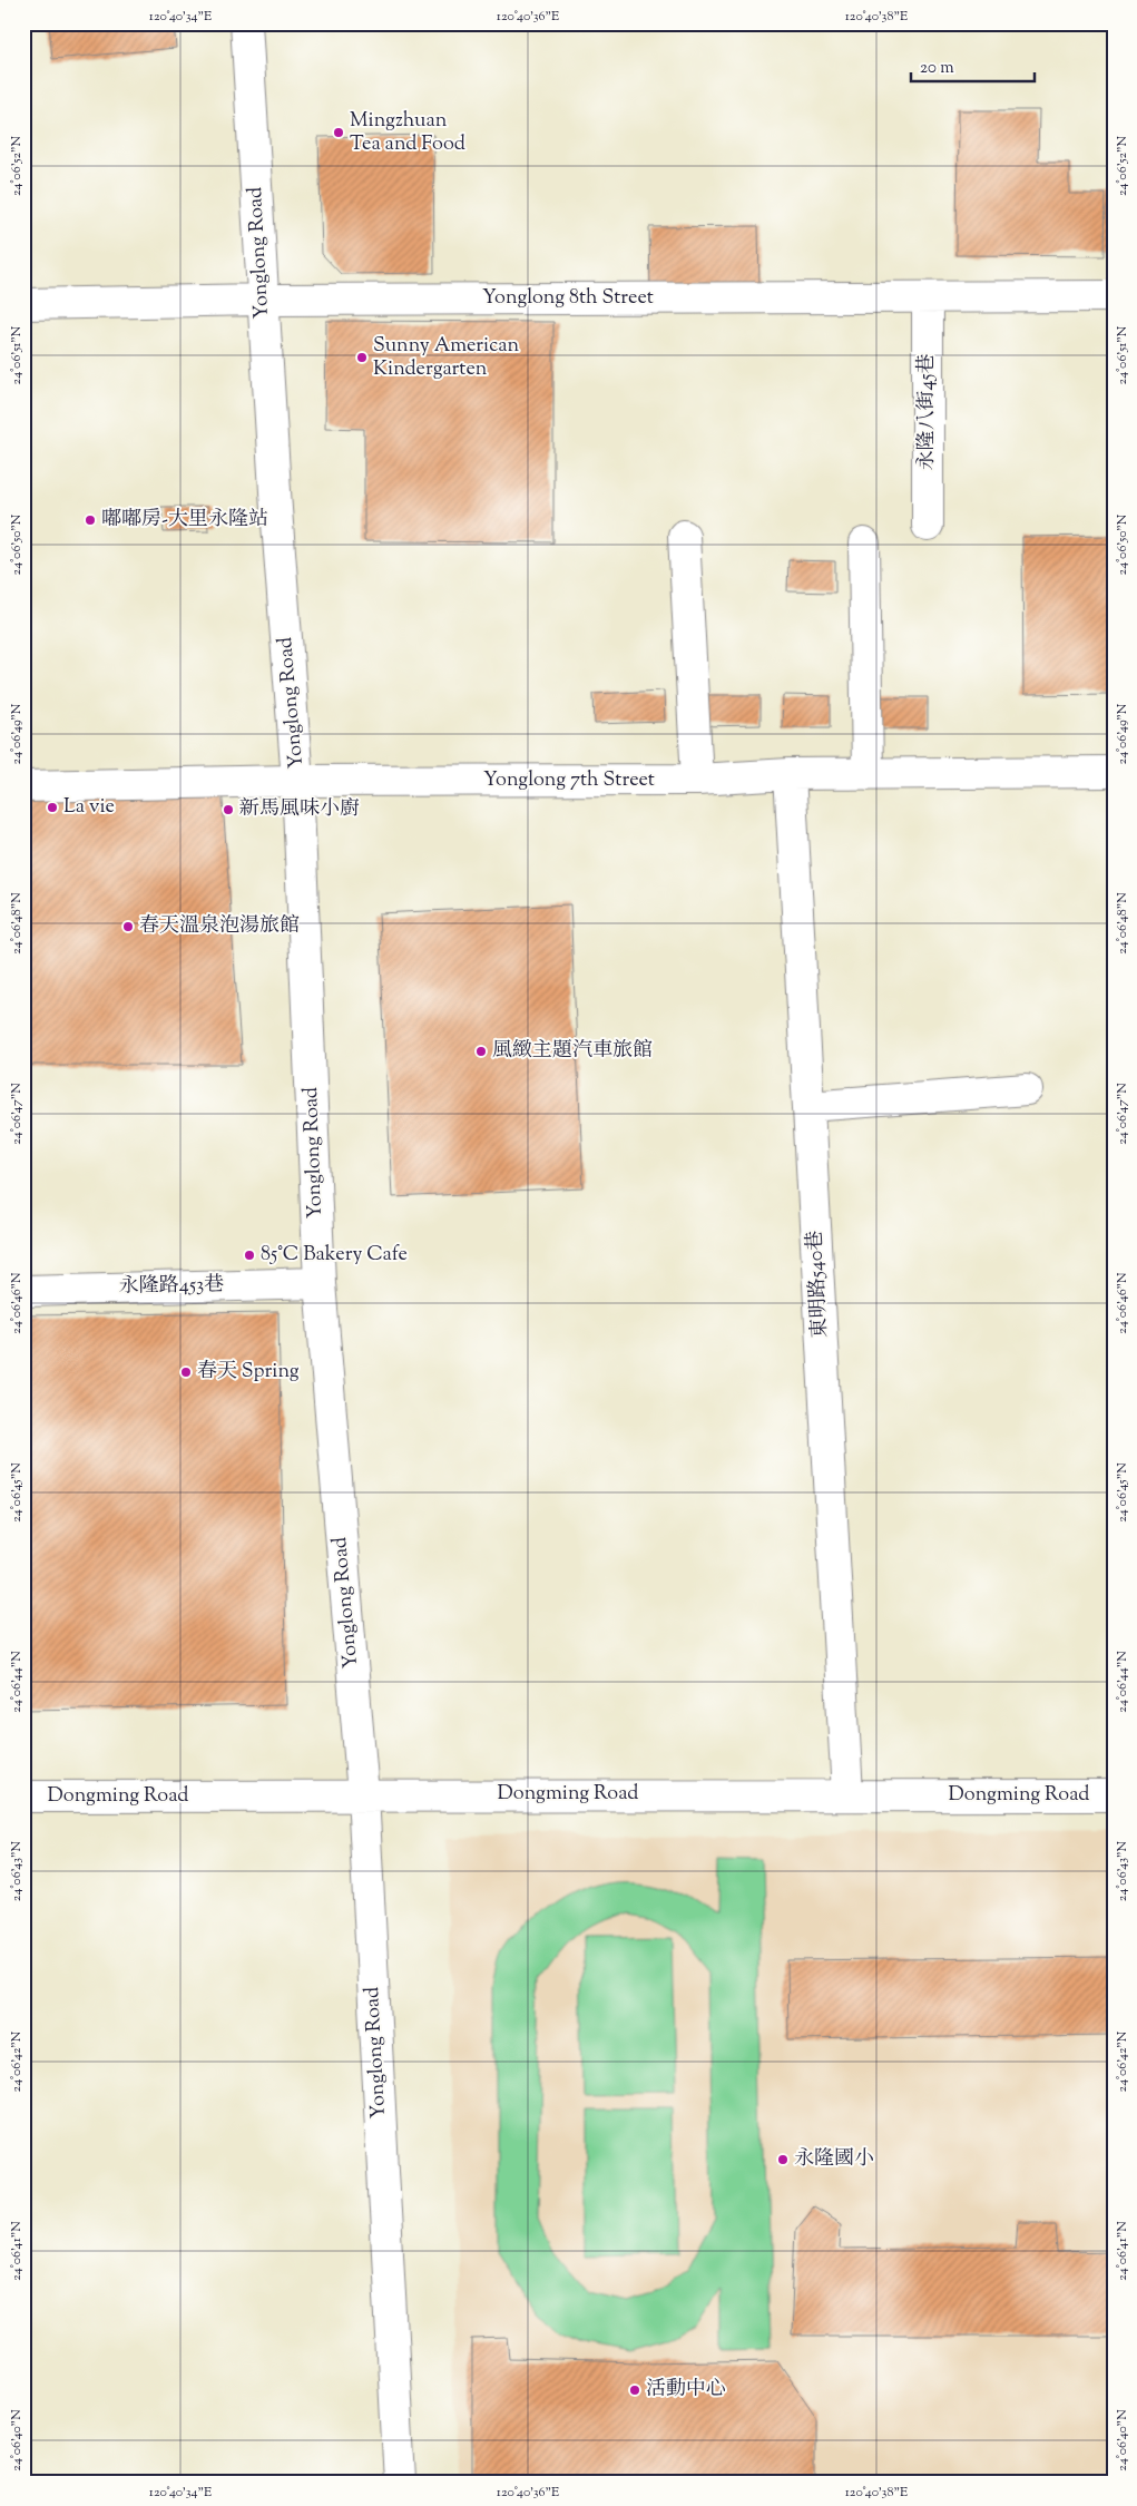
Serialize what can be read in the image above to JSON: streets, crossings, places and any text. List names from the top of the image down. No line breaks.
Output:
{"streets":{"street":["Yonglong Road","Yonglong 8th Street","永隆八街45巷","Yonglong 7th Street","東明路540巷","永隆路453巷","Dongming Road"]},"crossings":[["Yonglong Road","Yonglong 8th Street"],["Yonglong Road","Yonglong 7th Street"],["Yonglong Road","永隆路453巷"],["Yonglong Road","Dongming Road"],["Yonglong 8th Street","永隆八街45巷"],["Yonglong 7th Street","東明路540巷"],["東明路540巷","Dongming Road"]],"places":["Mingzhuan Tea and Food","Sunny American Kindergarten","嘟嘟房-大里永隆站","La vie","新馬風味小廚","春天溫泉泡湯旅館","風緻主題汽車旅館","85°C Bakery Cafe","春天 Spring","永隆國小","活動中心"],"scale_bar":"20 m","coordinates":["120°40'34\"E","120°40'36\"E","120°40'38\"E","24°06'52\"N","24°06'51\"N","24°06'50\"N","24°06'49\"N","24°06'48\"N","24°06'47\"N","24°06'46\"N","24°06'45\"N","24°06'44\"N","24°06'43\"N","24°06'42\"N","24°06'41\"N","24°06'40\"N"]}
